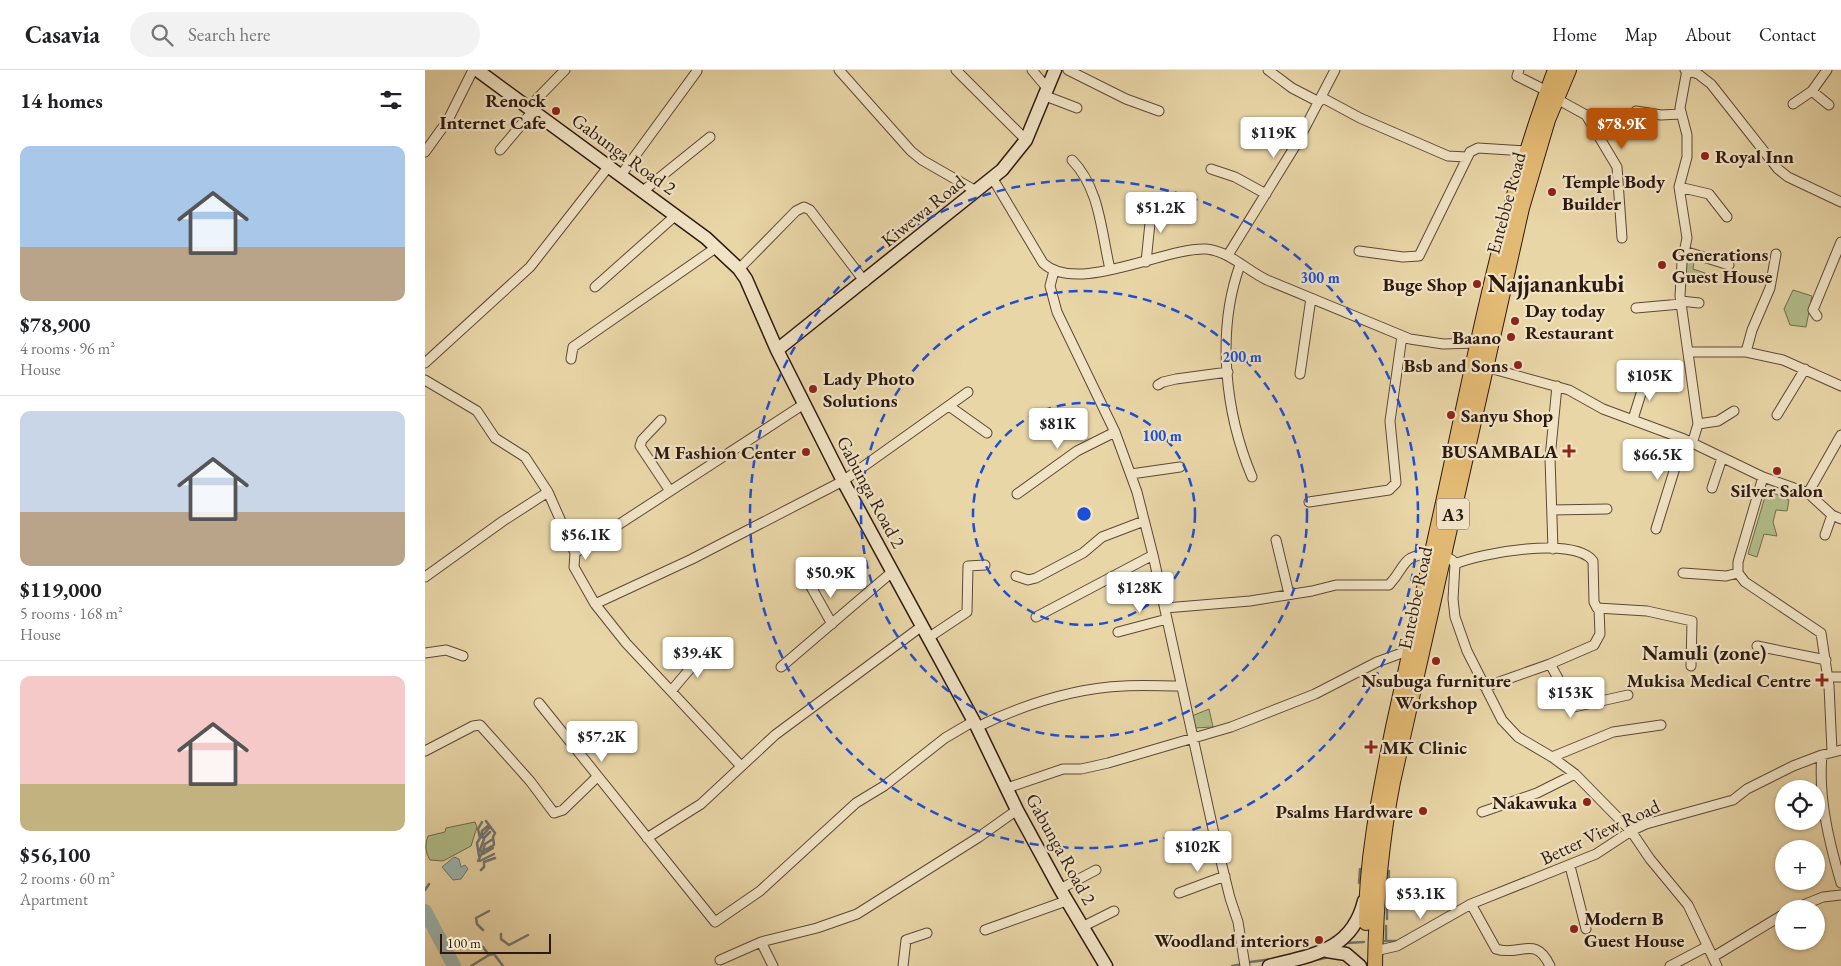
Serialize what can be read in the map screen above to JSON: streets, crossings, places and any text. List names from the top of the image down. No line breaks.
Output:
{"streets":{"main road":["Entebbe Road","A3"],"street":["Gabunga Road 2","Kiwewa Road","Better View Road"]},"crossings":[["Gabunga Road 2","Kiwewa Road"],["Entebbe Road","Better View Road"]],"districts":["Najjanankubi","Namuli (zone)"],"places":{"other":["Renock Internet Cafe","Royal Inn","Temple Body Builder","Generations Guest House","Buge Shop","Day today Restaurant","Baano","Bsb and Sons","Lady Photo Solutions","Sanyu Shop","M Fashion Center","Silver Salon","Nsubuga furniture Workshop","Nakawuka","Psalms Hardware","Modern B Guest House","Woodland interiors"],"health":["BUSAMBALA","Mukisa Medical Centre","MK Clinic"]},"scale_bar":"100 m","page":{"header":"Casavia","search":"Search here","nav":["Home","Map","About","Contact"],"heading":"14 homes","price":["$78.9K","$119K","$51.2K","$105K","$81K","$66.5K","$56.1K","$50.9K","$128K","$39.4K","$153K","$57.2K","$102K","$53.1K"],"list":[{"name":"$78,900","note":"4 rooms · 96 m² · House"},{"name":"$119,000","note":"5 rooms · 168 m² · House"},{"name":"$56,100","note":"2 rooms · 60 m² · Apartment"}],"map_buttons":["+","−"],"scale":"100 m"},"rings":["300 m","200 m","100 m"]}
